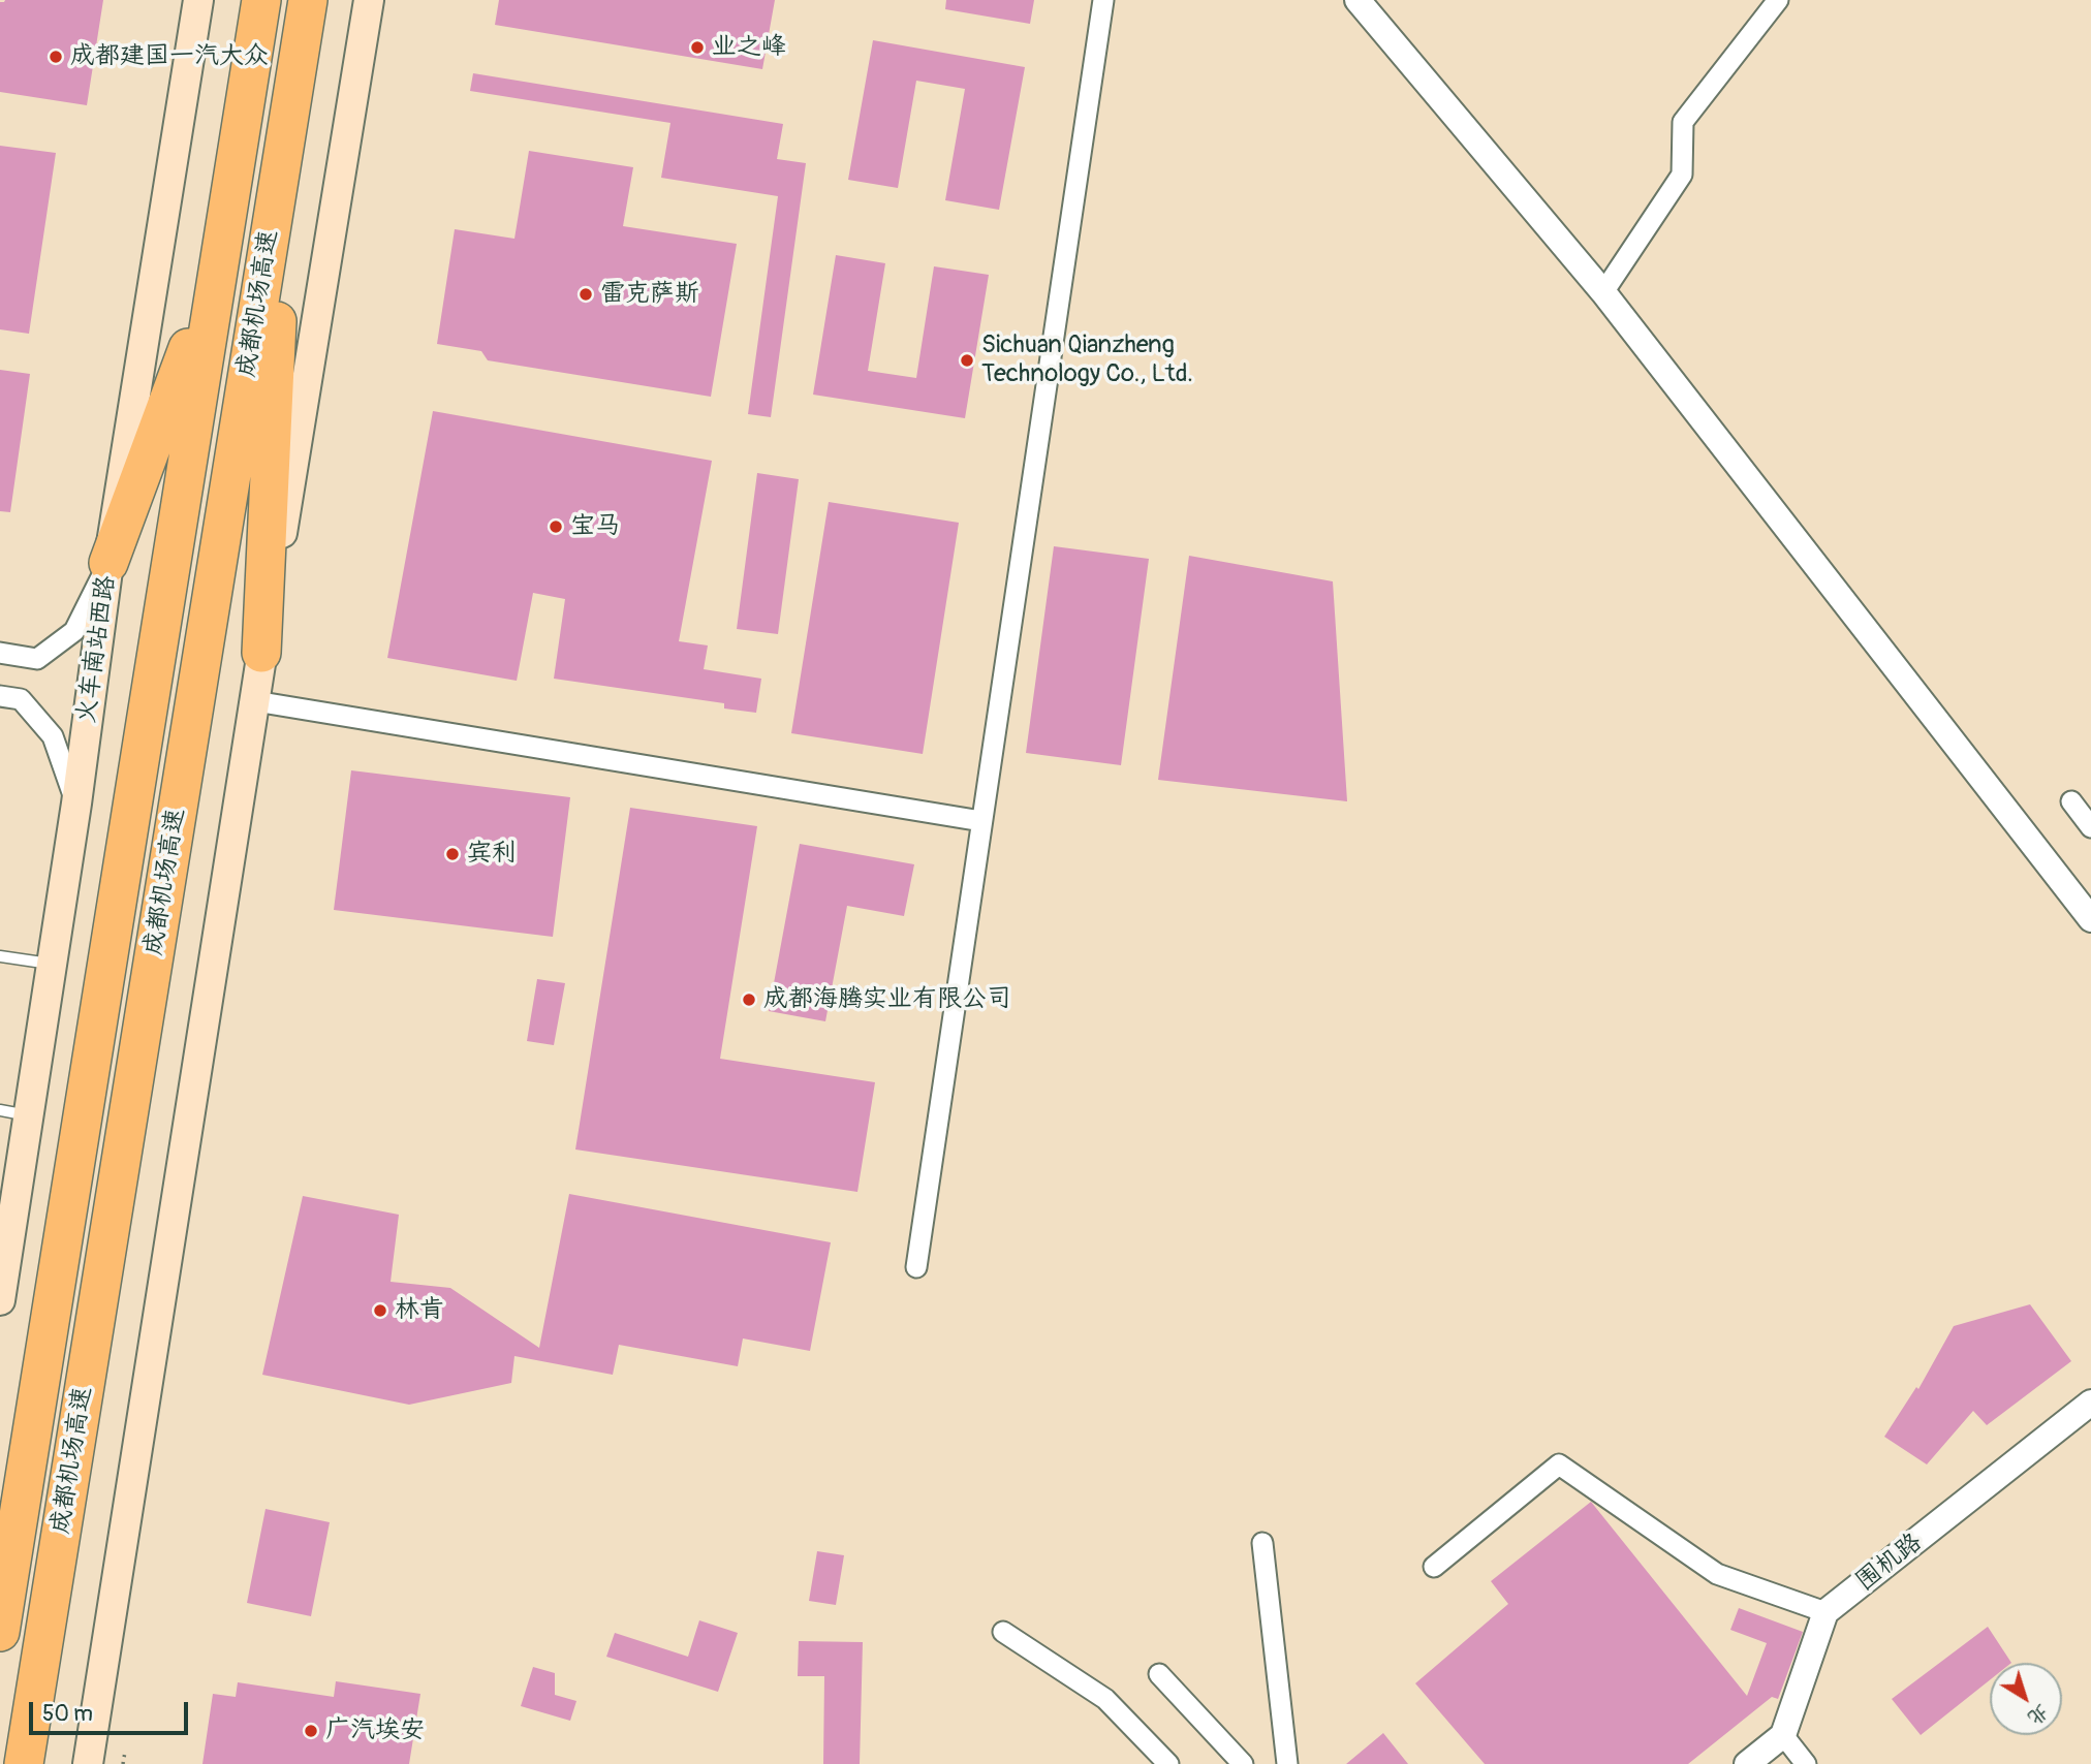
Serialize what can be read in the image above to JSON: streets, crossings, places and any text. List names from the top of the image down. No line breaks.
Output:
{"streets":{"highway":["成都机场高速"],"main road":["火车南站西路"],"street":["围机路"]},"places":["业之峰","成都建国一汽大众","雷克萨斯","Sichuan Qianzheng Technology Co., Ltd.","宝马","宾利","成都海腾实业有限公司","林肯","广汽埃安"],"scale_bar":"50 m","north":"bottom right"}
